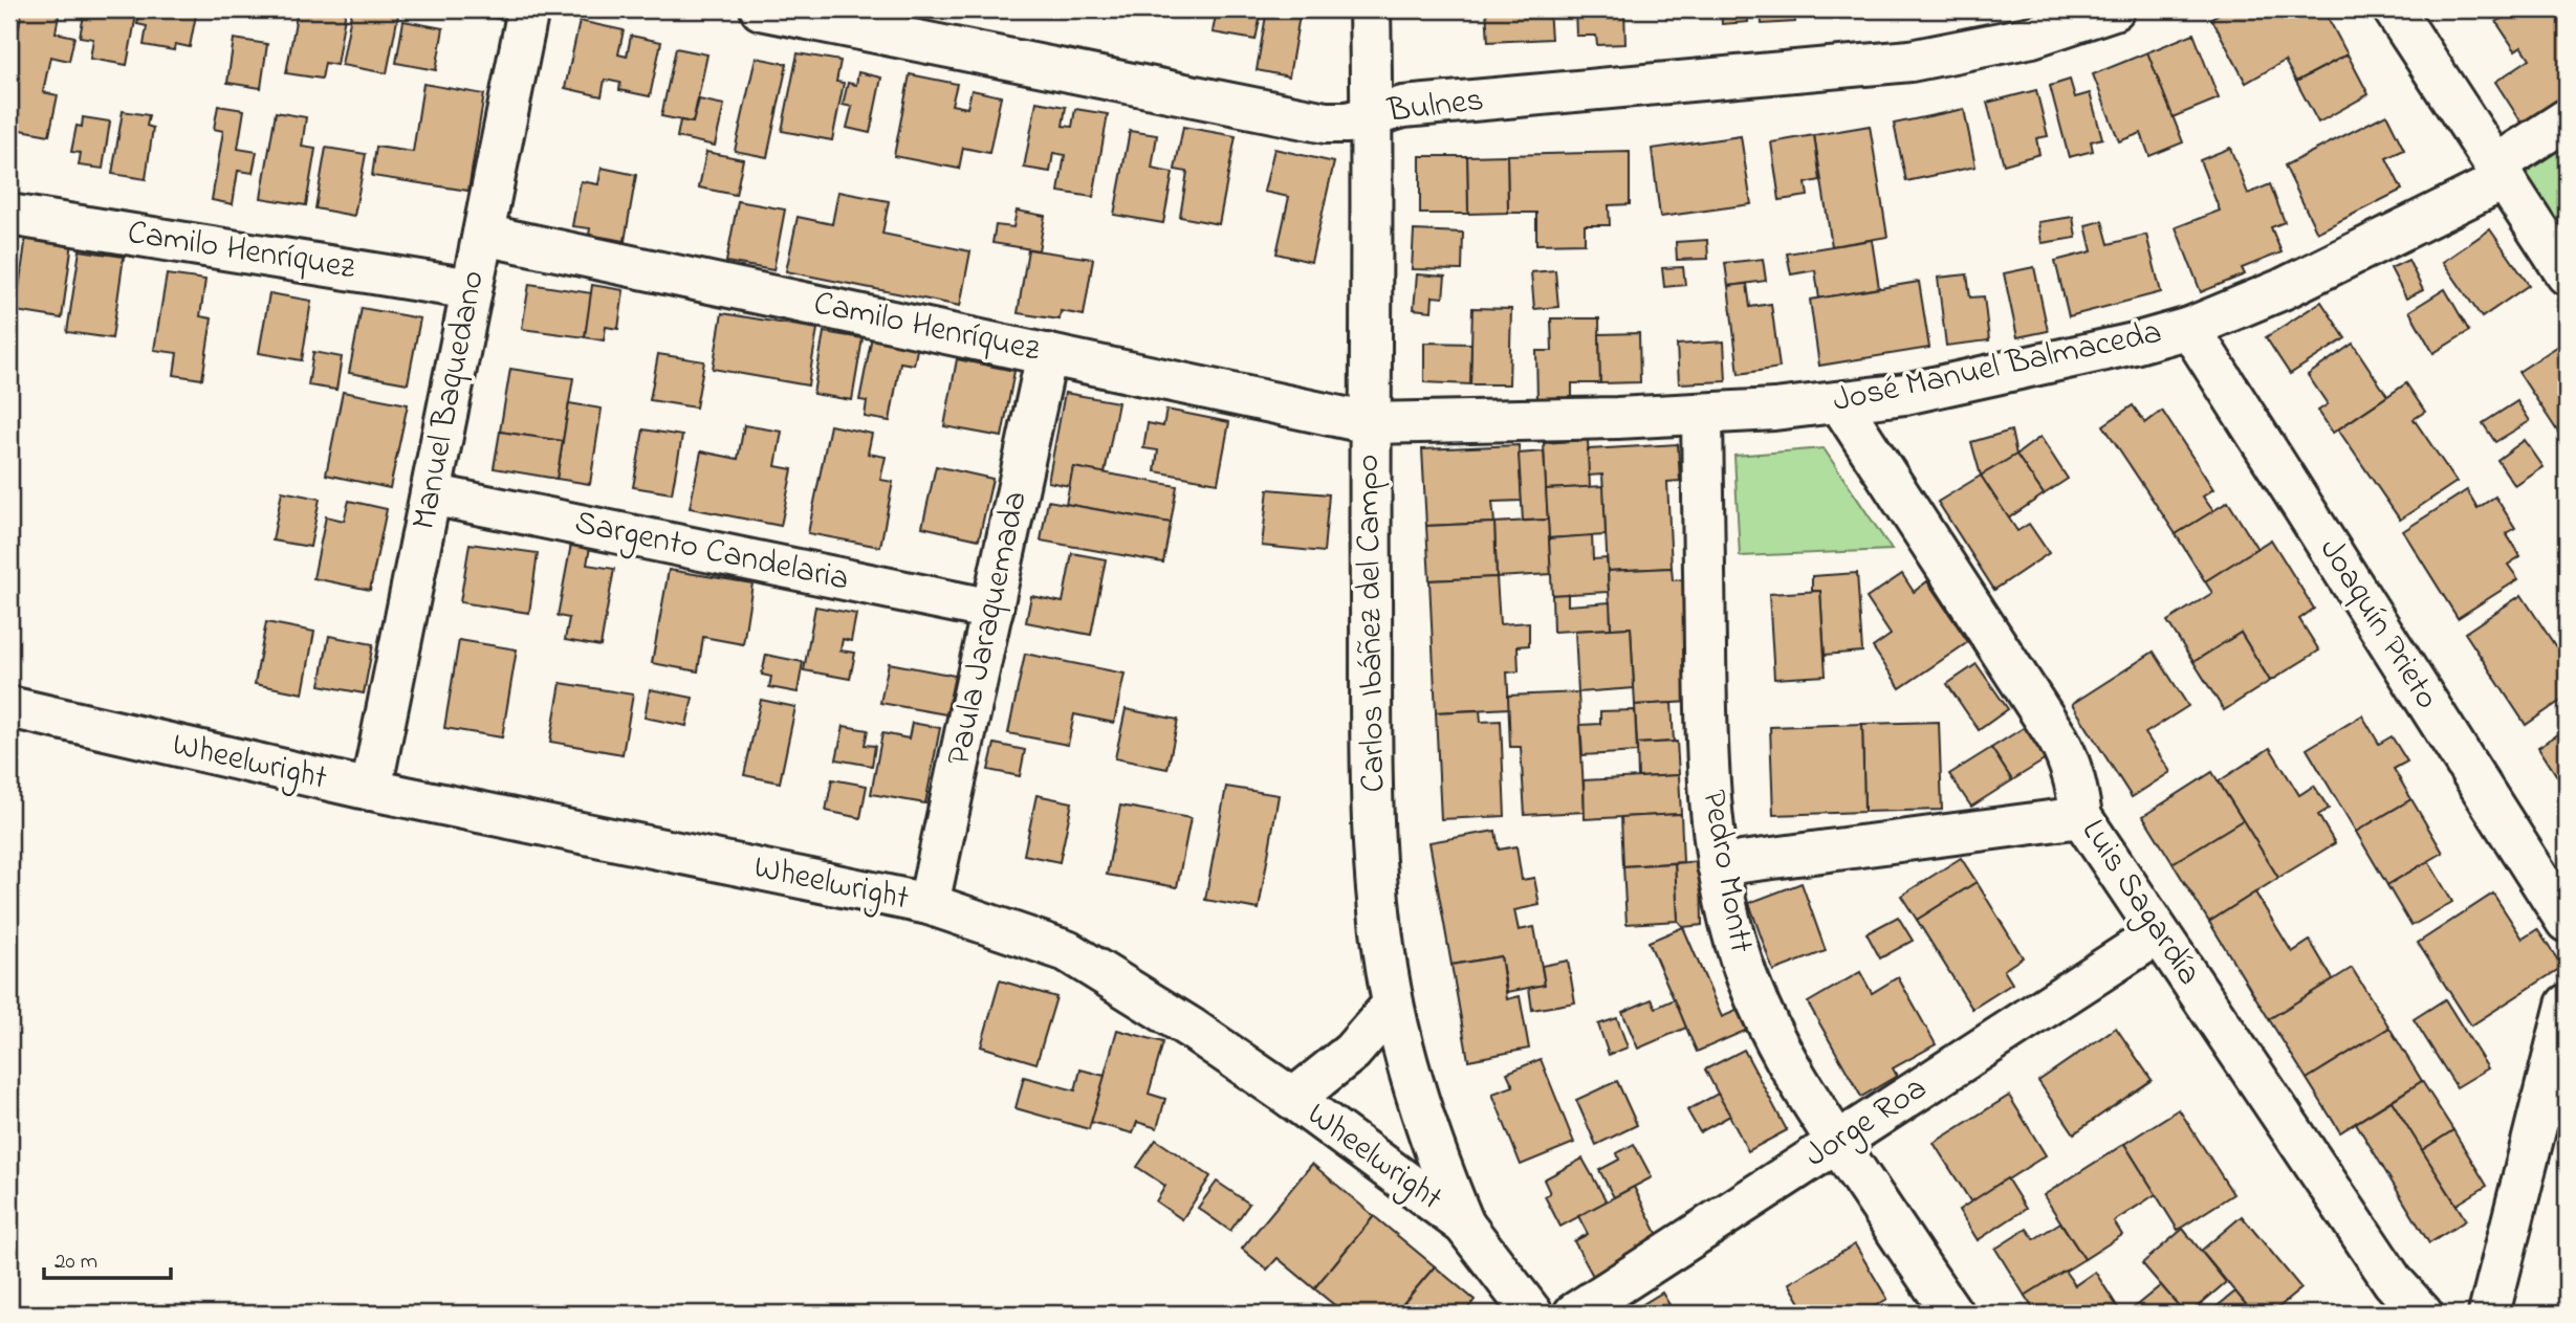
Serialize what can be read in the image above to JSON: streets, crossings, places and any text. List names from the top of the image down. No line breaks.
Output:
{"streets":{"street":["Bulnes","Camilo Henríquez","José Manuel Balmaceda","Manuel Baquedano","Sargento Candelaria","Carlos Ibáñez del Campo","Joaquín Prieto","Paula Jaraquemada","Wheelwright","Pedro Montt","Luis Sagardía","Jorge Roa"]},"crossings":[["Bulnes","Carlos Ibáñez del Campo"],["Camilo Henríquez","José Manuel Balmaceda"],["Camilo Henríquez","Manuel Baquedano"],["Camilo Henríquez","Carlos Ibáñez del Campo"],["Camilo Henríquez","Paula Jaraquemada"],["José Manuel Balmaceda","Carlos Ibáñez del Campo"],["José Manuel Balmaceda","Joaquín Prieto"],["José Manuel Balmaceda","Pedro Montt"],["José Manuel Balmaceda","Luis Sagardía"],["Manuel Baquedano","Sargento Candelaria"],["Manuel Baquedano","Wheelwright"],["Sargento Candelaria","Paula Jaraquemada"],["Carlos Ibáñez del Campo","Wheelwright"],["Paula Jaraquemada","Wheelwright"],["Pedro Montt","Jorge Roa"],["Luis Sagardía","Jorge Roa"]],"scale_bar":"20 m"}
